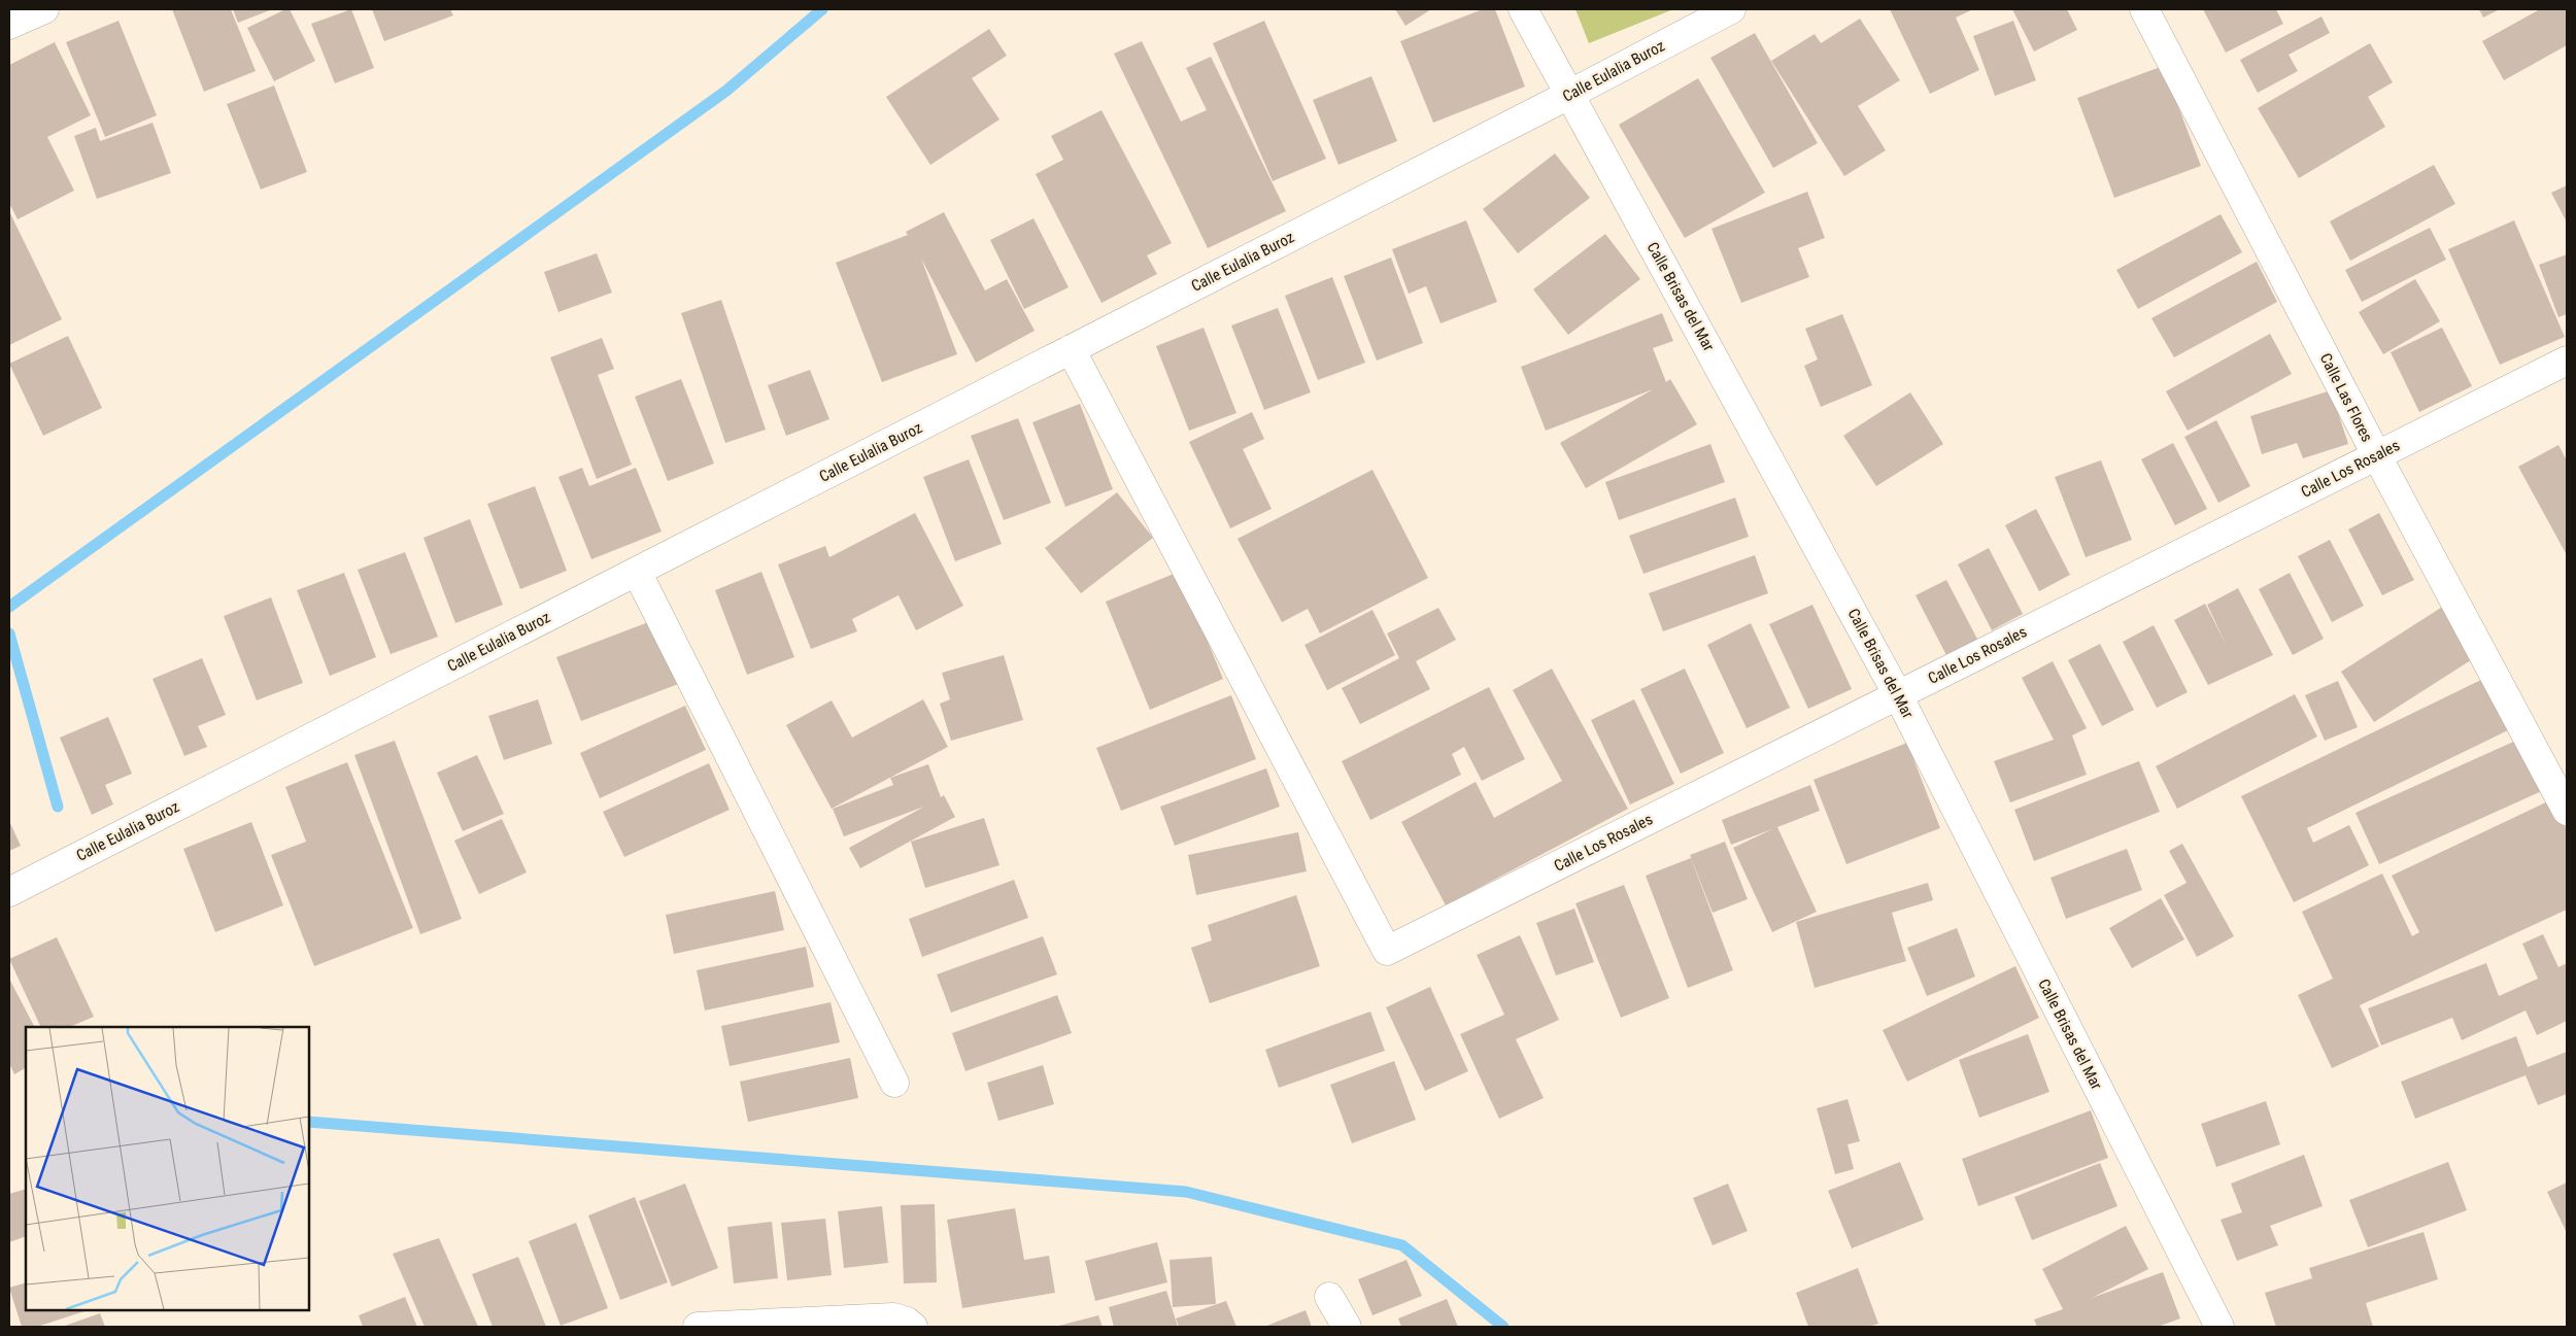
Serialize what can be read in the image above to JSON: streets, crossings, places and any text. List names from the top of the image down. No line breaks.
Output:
{"streets":{"street":["Calle Eulalia Buroz","Calle Brisas del Mar","Calle Las Flores","Calle Los Rosales"]},"crossings":[["Calle Eulalia Buroz","Calle Brisas del Mar"],["Calle Eulalia Buroz","Calle Los Rosales"],["Calle Brisas del Mar","Calle Los Rosales"],["Calle Las Flores","Calle Los Rosales"]]}
